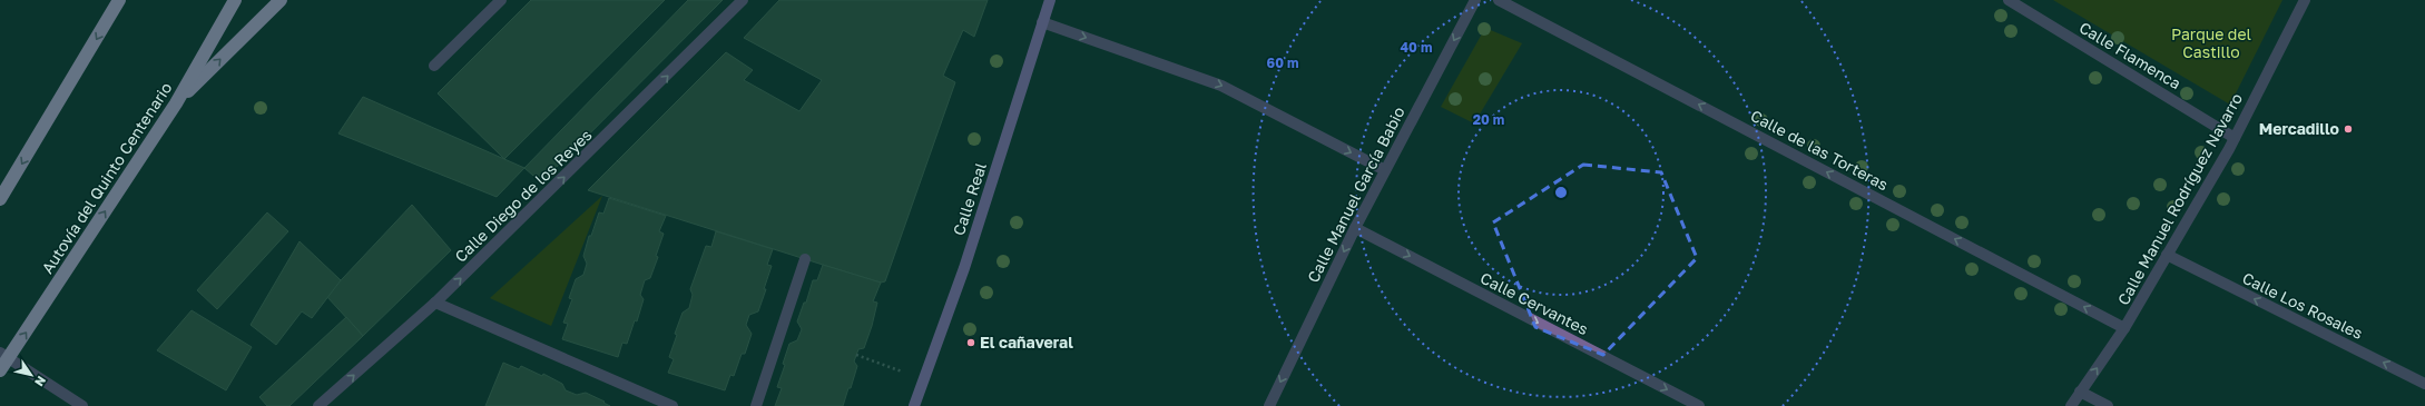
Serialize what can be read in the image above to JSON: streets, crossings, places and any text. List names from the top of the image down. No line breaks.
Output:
{"streets":{"highway":["Autovía del Quinto Centenario"],"main road":["Calle Real"],"street":["Calle Flamenca","Calle de las Torteras","Calle Manuel García Babio","Calle Diego de los Reyes","Calle Manuel Rodríguez Navarro","Calle Cervantes","Calle Los Rosales"]},"crossings":[["Calle Flamenca","Calle Manuel Rodríguez Navarro"],["Calle de las Torteras","Calle Manuel Rodríguez Navarro"],["Calle Manuel García Babio","Calle Cervantes"],["Calle Manuel Rodríguez Navarro","Calle Los Rosales"]],"one_way":["Calle de las Torteras","Calle Manuel García Babio","Calle Diego de los Reyes","Calle Cervantes","Calle Los Rosales"],"parks":["Parque del Castillo"],"places":["Mercadillo","El cañaveral"],"north":"bottom right","rings":["40 m","60 m","20 m"]}
